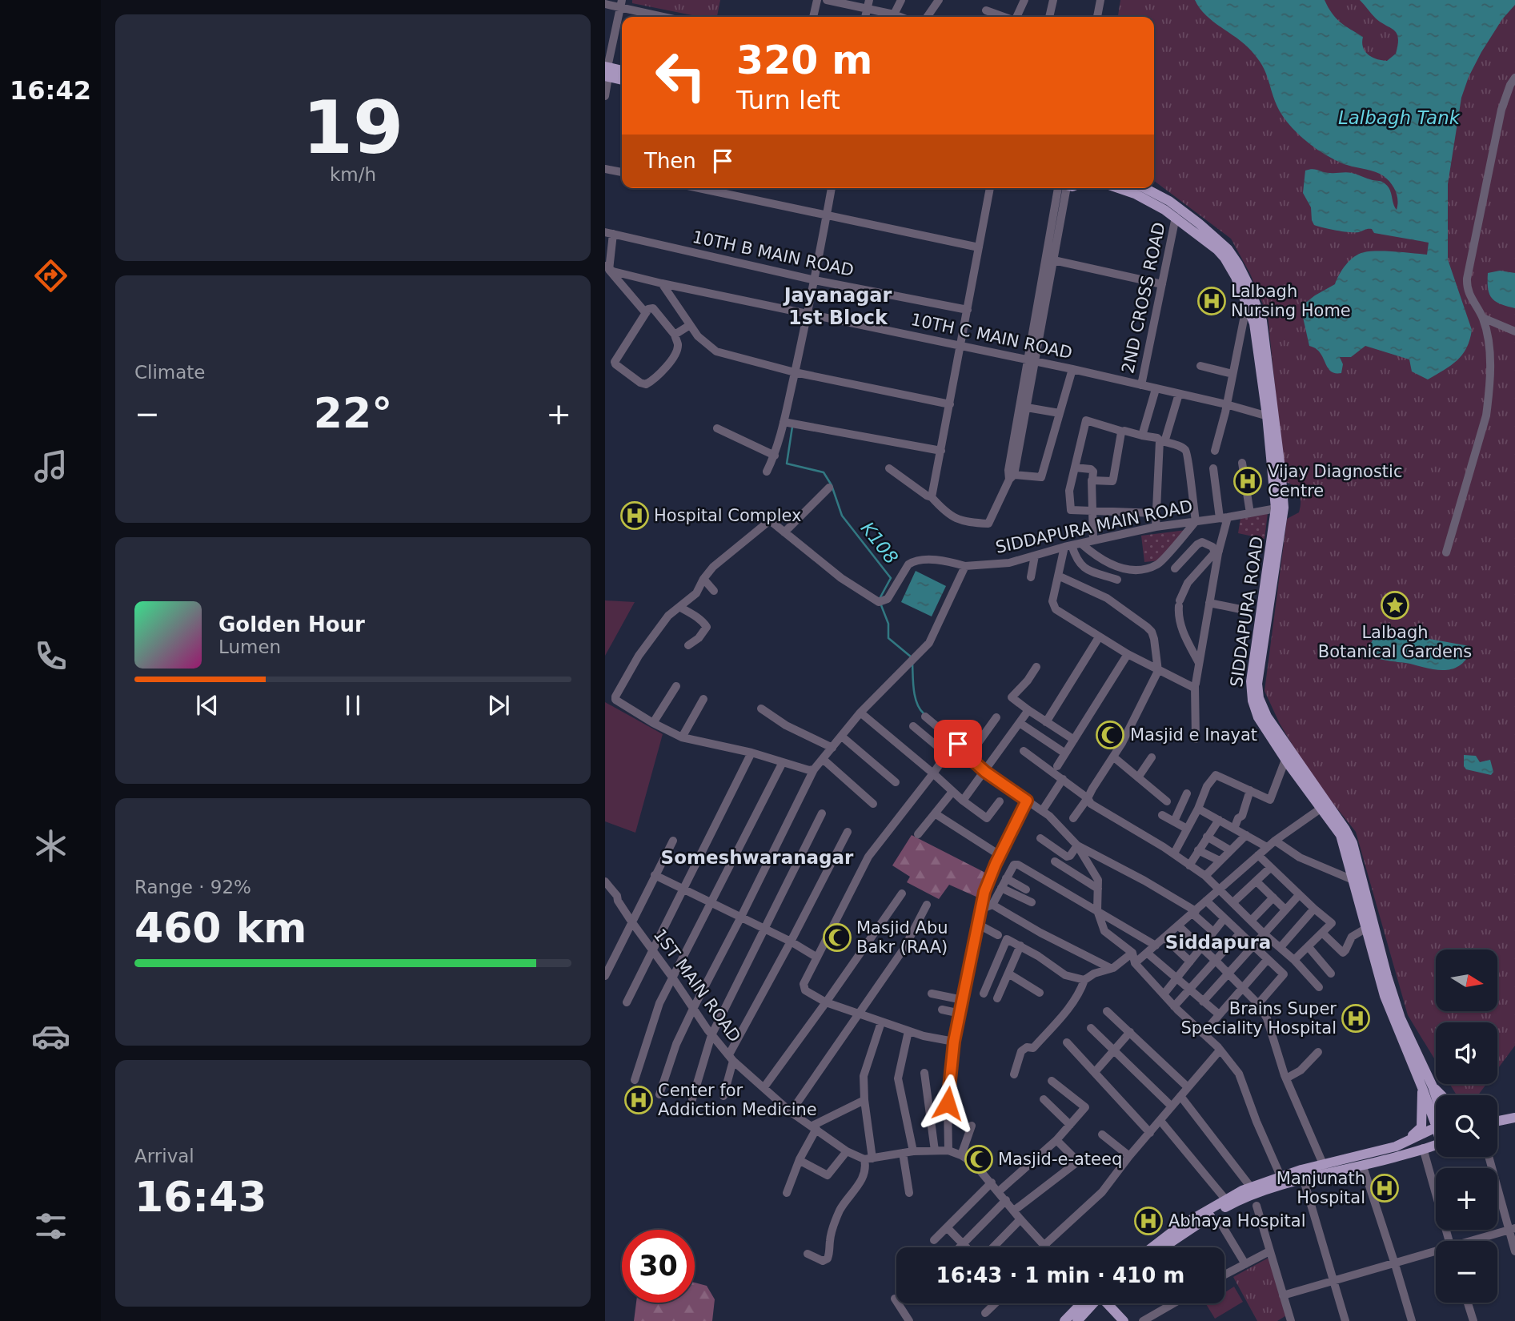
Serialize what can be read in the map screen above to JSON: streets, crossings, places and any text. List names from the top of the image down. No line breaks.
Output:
{"streets":{"main road":["SIDDAPURA ROAD"],"street":["10TH B MAIN ROAD","2ND CROSS ROAD","10TH C MAIN ROAD","SIDDAPURA MAIN ROAD","1ST MAIN ROAD"]},"crossings":[["2ND CROSS ROAD","10TH C MAIN ROAD"],["2ND CROSS ROAD","SIDDAPURA ROAD"],["10TH C MAIN ROAD","SIDDAPURA ROAD"],["SIDDAPURA MAIN ROAD","SIDDAPURA ROAD"]],"districts":["Jayanagar 1st Block","Someshwaranagar","Siddapura"],"water":["Lalbagh Tank","K108"],"places":{"hospital":["Lalbagh Nursing Home","Vijay Diagnostic Centre","Hospital Complex","Brains Super Speciality Hospital","Center for Addiction Medicine","Manjunath Hospital","Abhaya Hospital"],"place":["Lalbagh Botanical Gardens"],"mosque":["Masjid e Inayat","Masjid Abu Bakr (RAA)","Masjid-e-ateeq"]},"north":"right","page":{"tabs":"16:42","tile":[["19","km/h"],"Climate",["Range · 92%","460 km"],["Arrival","16:43"]],"turn":["320 m","Turn left"],"then":"Then","heat":["−","22°","+"],"song":["Golden Hour","Lumen"],"map_buttons":["+","−"],"limit":"30","trip":"16:43 · 1 min · 410 m"}}
